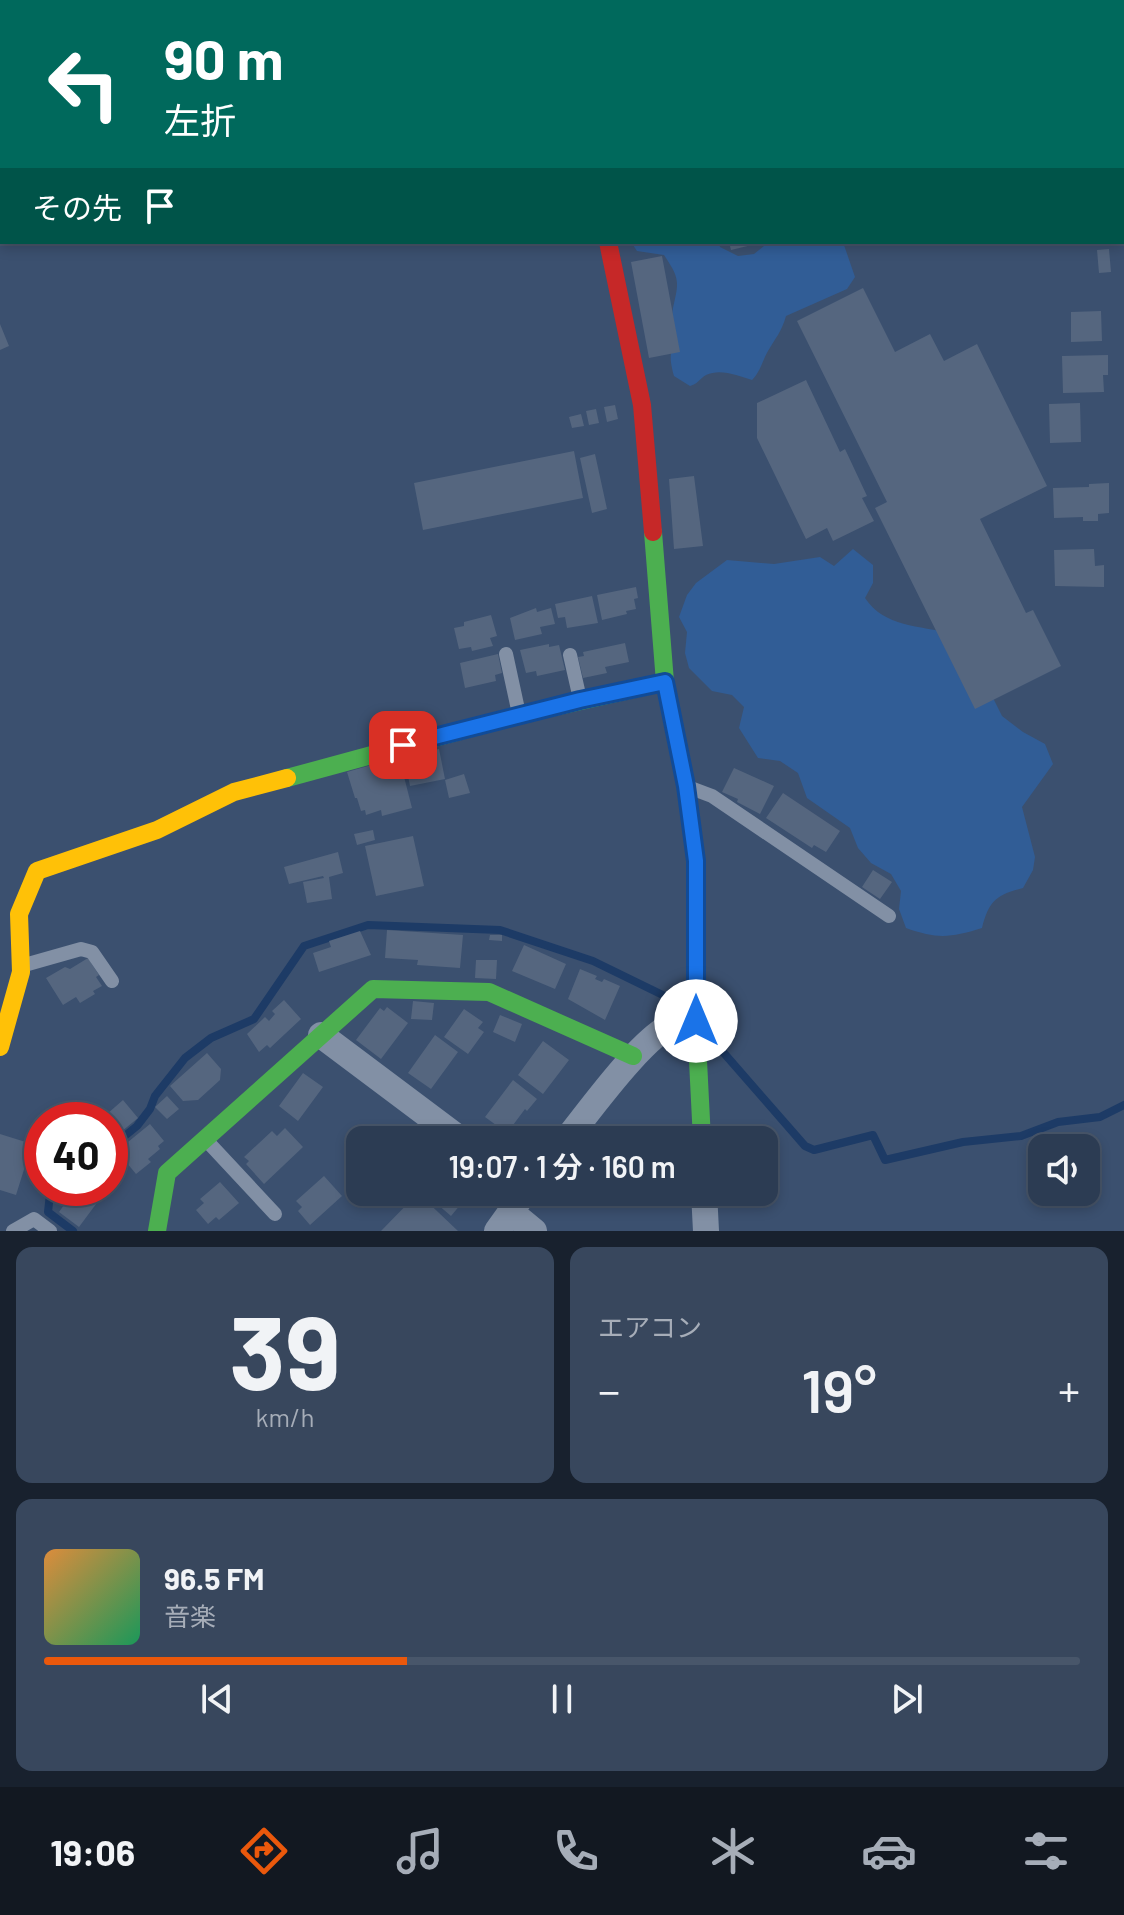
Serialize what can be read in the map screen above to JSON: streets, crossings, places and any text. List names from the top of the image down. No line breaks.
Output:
{"page":{"turn":["90 m","左折"],"then":"その先","limit":"40","trip":"19:07 · 1 分 · 160 m","tile":[["39","km/h"],"エアコン"],"heat":["−","19°","+"],"song":["96.5 FM","音楽"],"tabs":"19:06"}}
